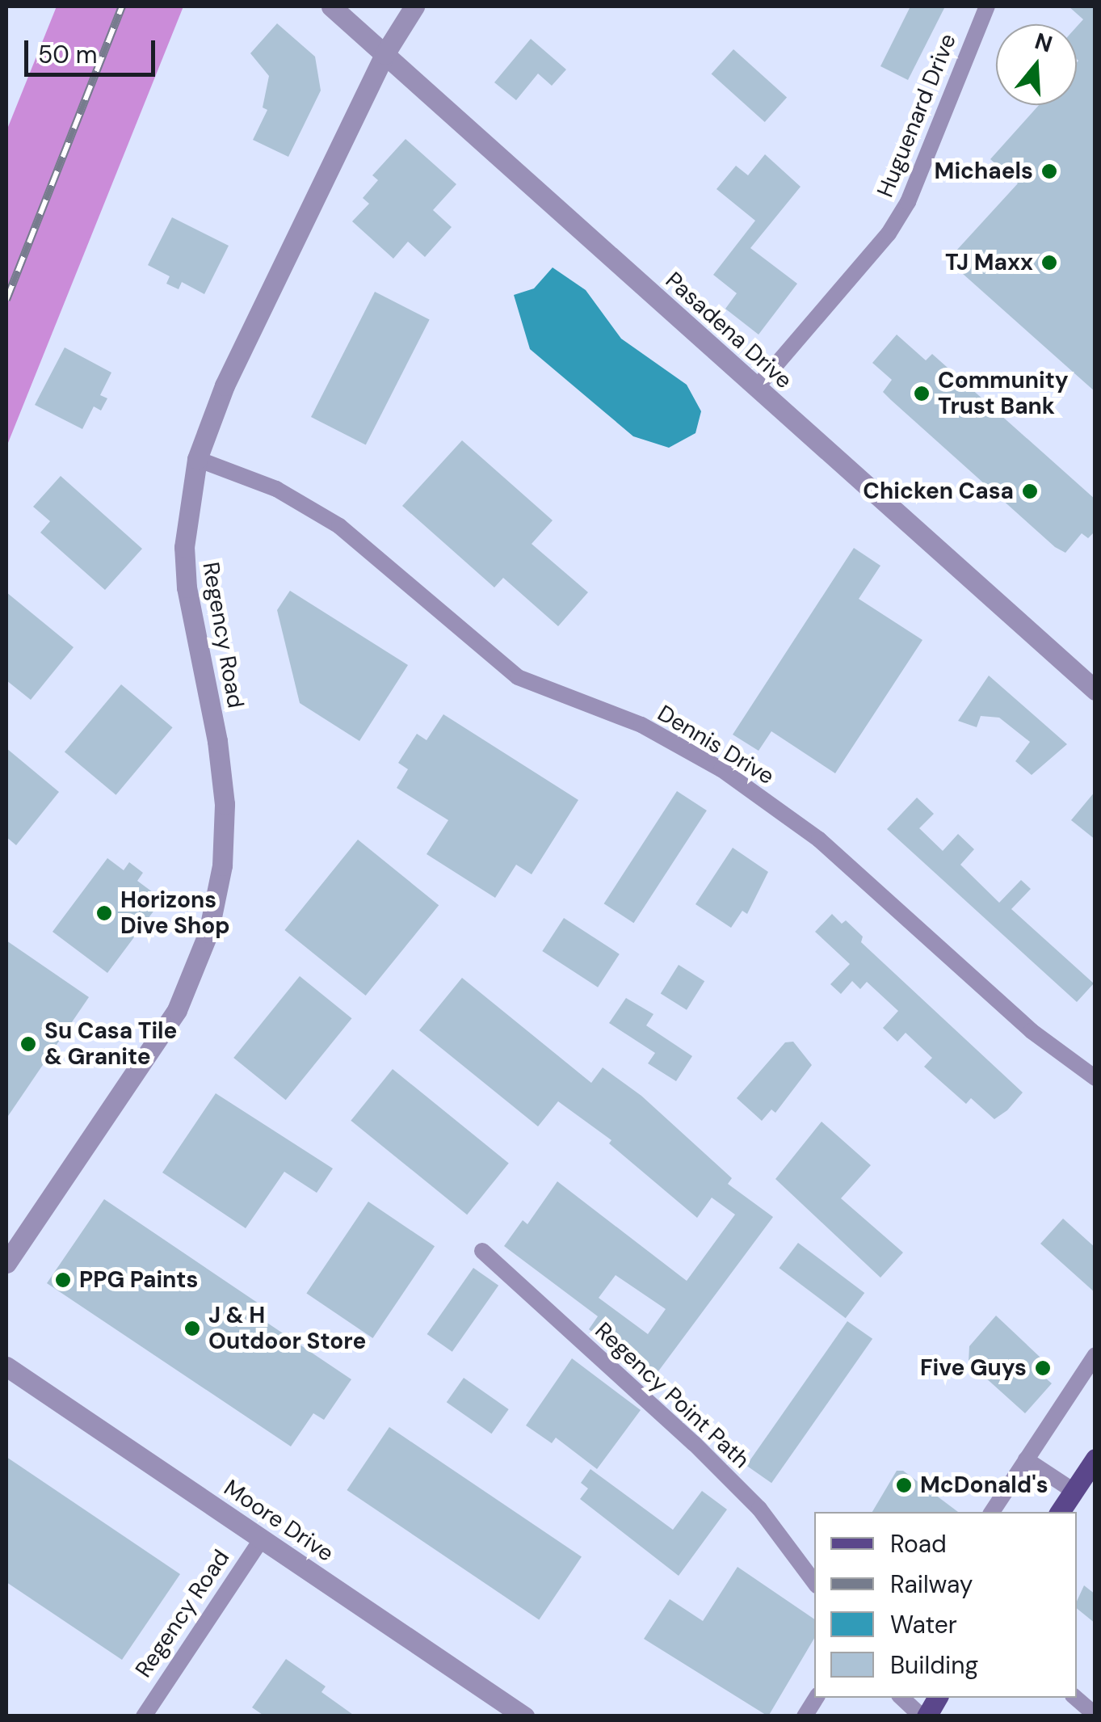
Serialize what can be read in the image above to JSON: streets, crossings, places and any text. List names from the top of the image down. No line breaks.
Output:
{"streets":{"street":["Huguenard Drive","Pasadena Drive","Regency Road","Dennis Drive","Regency Point Path","Moore Drive"]},"crossings":[["Huguenard Drive","Pasadena Drive"],["Pasadena Drive","Regency Road"],["Regency Road","Dennis Drive"],["Regency Road","Moore Drive"]],"places":["Michaels","TJ Maxx","Community Trust Bank","Chicken Casa","Horizons Dive Shop","Su Casa Tile & Granite","PPG Paints","J & H Outdoor Store","Five Guys","McDonald's"],"legend":["Road","Railway","Water","Building"],"scale_bar":"50 m","north":"top"}
